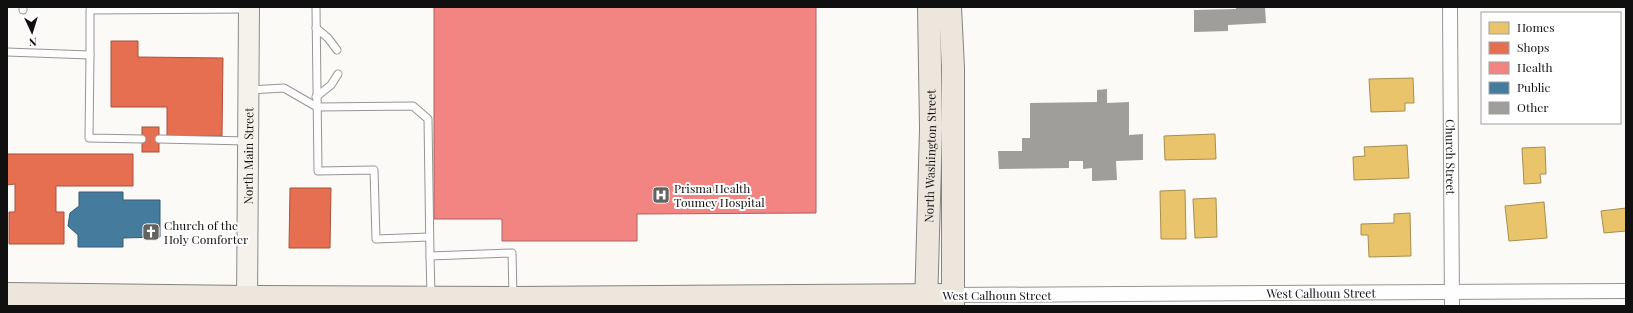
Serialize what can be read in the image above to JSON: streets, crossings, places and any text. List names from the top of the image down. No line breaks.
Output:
{"streets":{"main road":["North Main Street","North Washington Street","West Calhoun Street"],"street":["Church Street"]},"crossings":[["North Main Street","West Calhoun Street"],["Church Street","West Calhoun Street"],["North Washington Street","West Calhoun Street"]],"places":{"hospital":["Prisma Health Toumey Hospital"],"church":["Church of the Holy Comforter"]},"legend":["Homes","Shops","Health","Public","Other"],"north":"bottom"}
